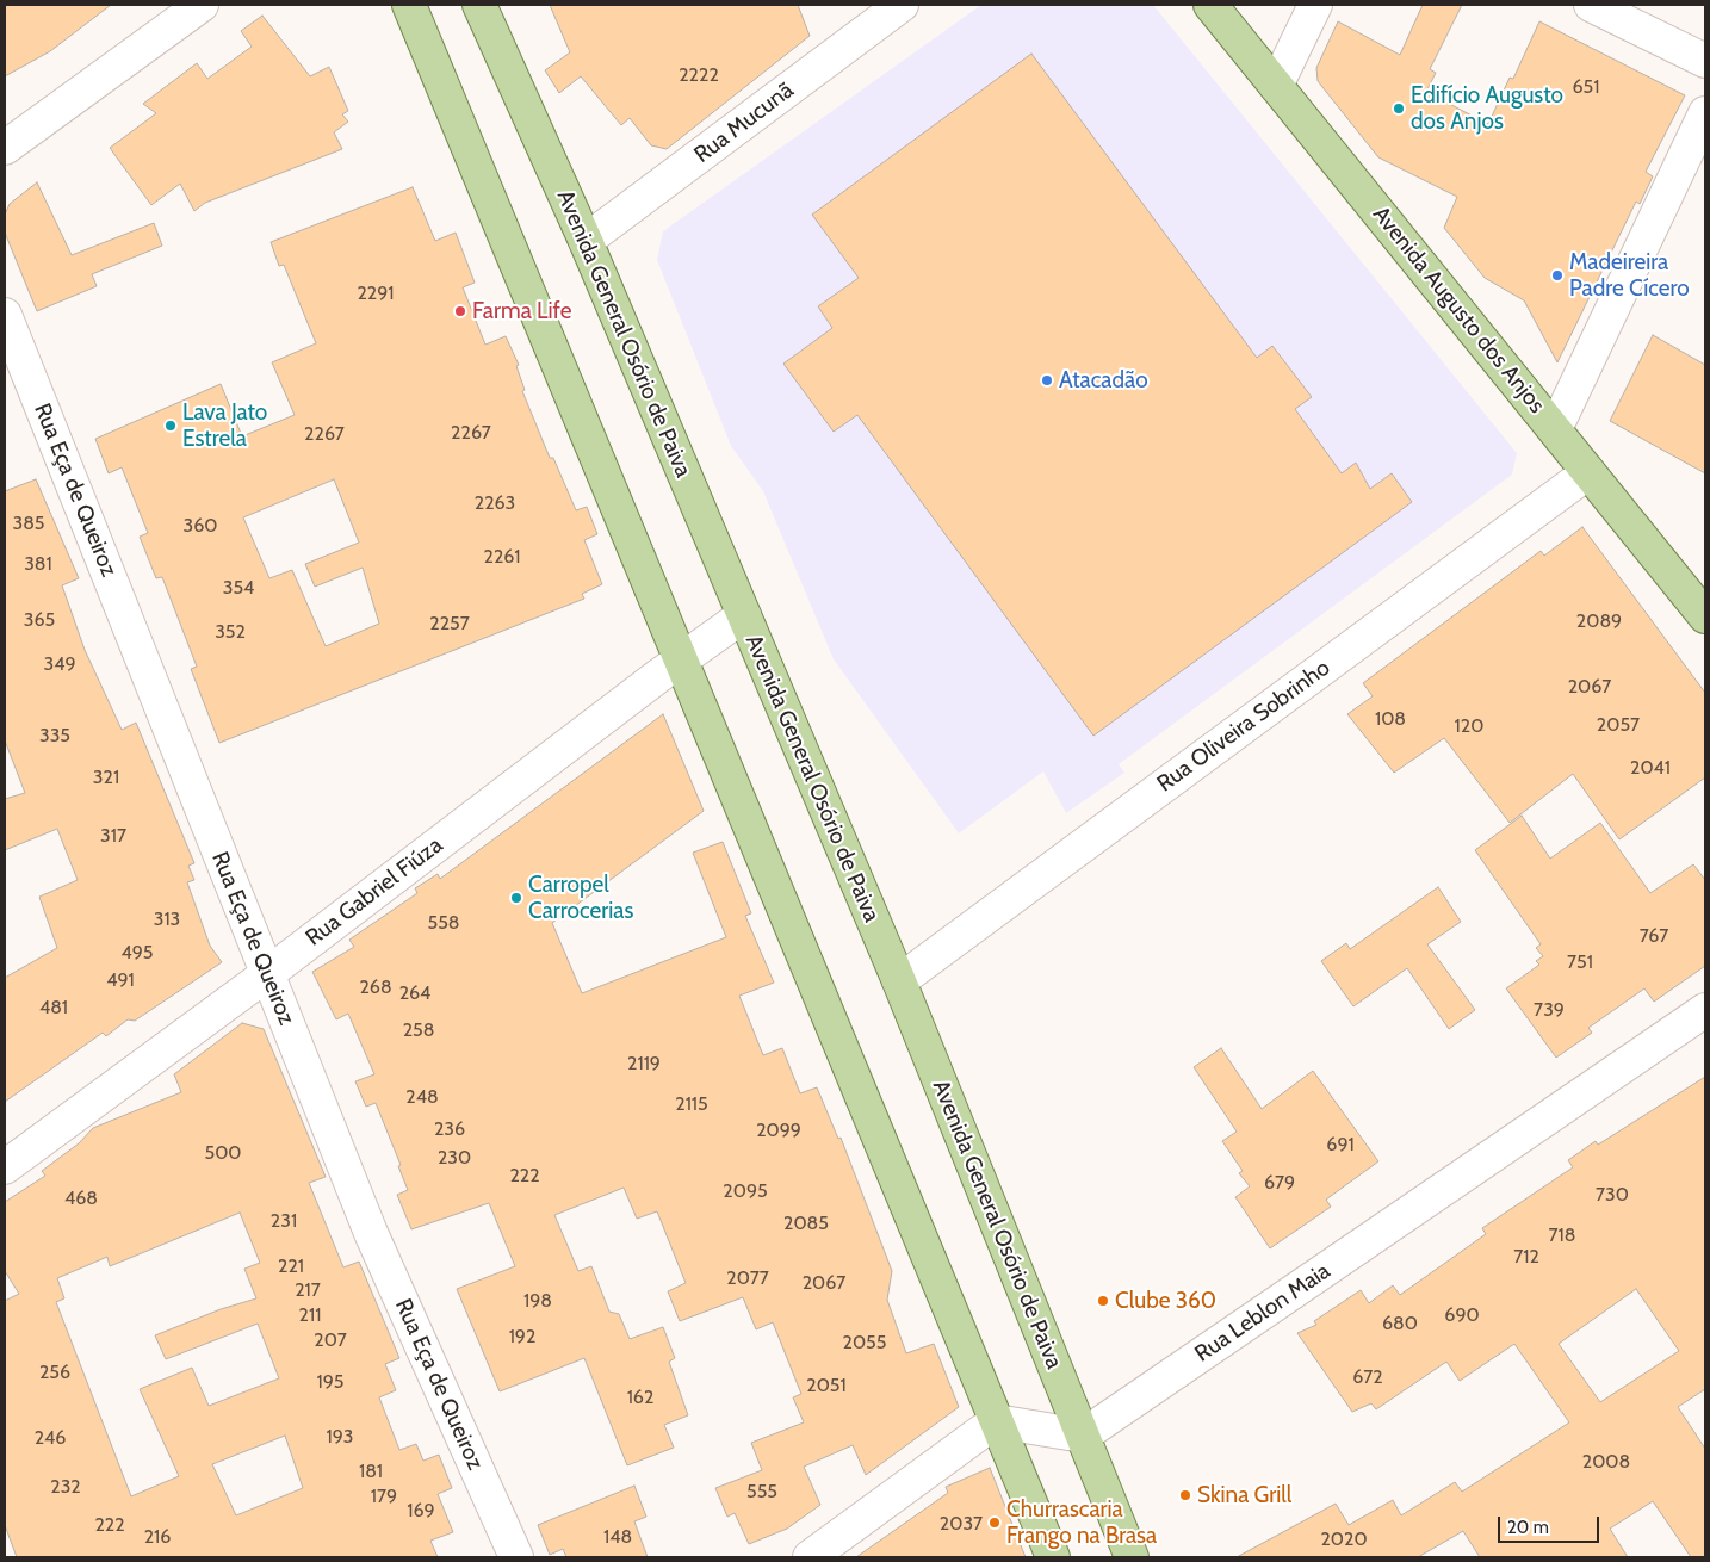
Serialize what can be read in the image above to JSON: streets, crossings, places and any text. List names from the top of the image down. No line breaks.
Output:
{"streets":{"main road":["Avenida Augusto dos Anjos","Avenida General Osório de Paiva"],"street":["Rua Mucunã","Rua Eça de Queiroz","Rua Oliveira Sobrinho","Rua Gabriel Fiúza","Rua Leblon Maia"]},"crossings":[["Rua Mucunã","Avenida General Osório de Paiva"],["Avenida Augusto dos Anjos","Rua Oliveira Sobrinho"],["Avenida General Osório de Paiva","Rua Oliveira Sobrinho"],["Avenida General Osório de Paiva","Rua Gabriel Fiúza"],["Avenida General Osório de Paiva","Rua Leblon Maia"],["Rua Eça de Queiroz","Rua Gabriel Fiúza"]],"places":["Edifício Augusto dos Anjos","Madeireira Padre Cícero","Farma Life","Atacadão","Lava Jato Estrela","Carropel Carrocerias","Clube 360","Skina Grill","Churrascaria Frango na Brasa"],"house_numbers":["2222","651","2291","2267","2267","2263","385","360","2261","381","354","365","2089","2257","352","349","2067","108","2057","120","335","2041","321","317","313","558","767","495","751","491","268","264","481","739","258","2119","248","2115","236","2099","691","500","230","222","679","2095","730","468","231","2085","718","712","221","2077","2067","217","198","211","690","680","192","207","2055","256","672","195","2051","162","193","246","2008","181","232","555","179","169","2037","222","216","148","2020"],"scale_bar":"20 m"}
